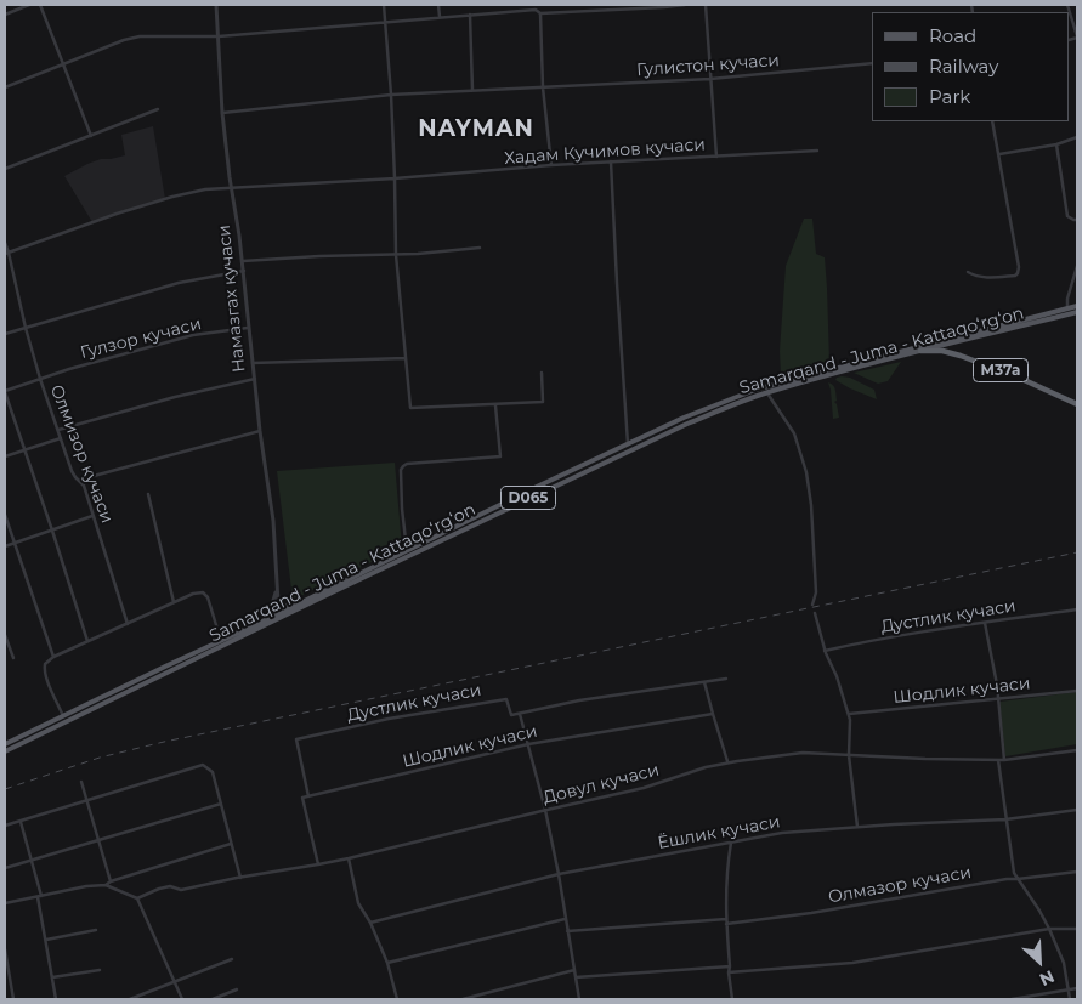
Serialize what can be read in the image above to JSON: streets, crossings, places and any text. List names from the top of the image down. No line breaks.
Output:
{"streets":{"highway":["M37a"],"main road":["Samarqand - Juma - Kattaqo‘rg‘on","D065"],"street":["Гулистон кучаси","Хадам Кучимов кучаси","Намазгах кучаси","Гулзор кучаси","Олмизор кучаси","Дустлик кучаси","Шодлик кучаси","Довул кучаси","Ёшлик кучаси","Олмазор кучаси"]},"crossings":[["Гулистон кучаси","Намазгах кучаси"],["Хадам Кучимов кучаси","Намазгах кучаси"],["Хадам Кучимов кучаси","Олмизор кучаси"],["Намазгах кучаси","Гулзор кучаси"],["Гулзор кучаси","Олмизор кучаси"],["Samarqand - Juma - Kattaqo‘rg‘on","M37a"],["Дустлик кучаси","Шодлик кучаси"]],"districts":["NAYMAN"],"legend":["Road","Railway","Park"],"north":"bottom right"}
